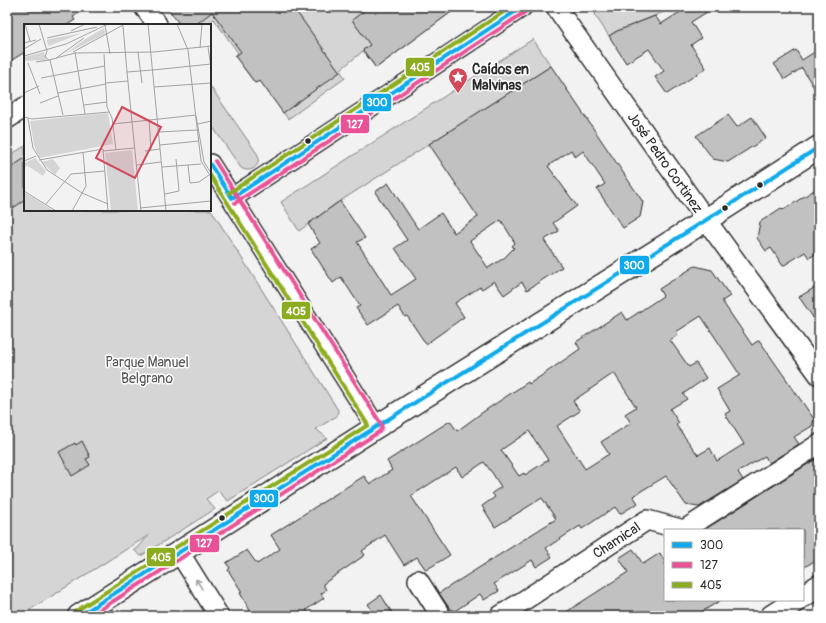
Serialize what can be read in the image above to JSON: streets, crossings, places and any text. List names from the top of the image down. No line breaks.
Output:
{"streets":{"street":["José Pedro Cortinez","Chamical"]},"parks":["Parque Manuel Belgrano"],"places":{"place":["Caídos en Malvinas"]},"lines":["transit line 300","transit line 405","transit line 127"],"legend":["300","127","405"]}
